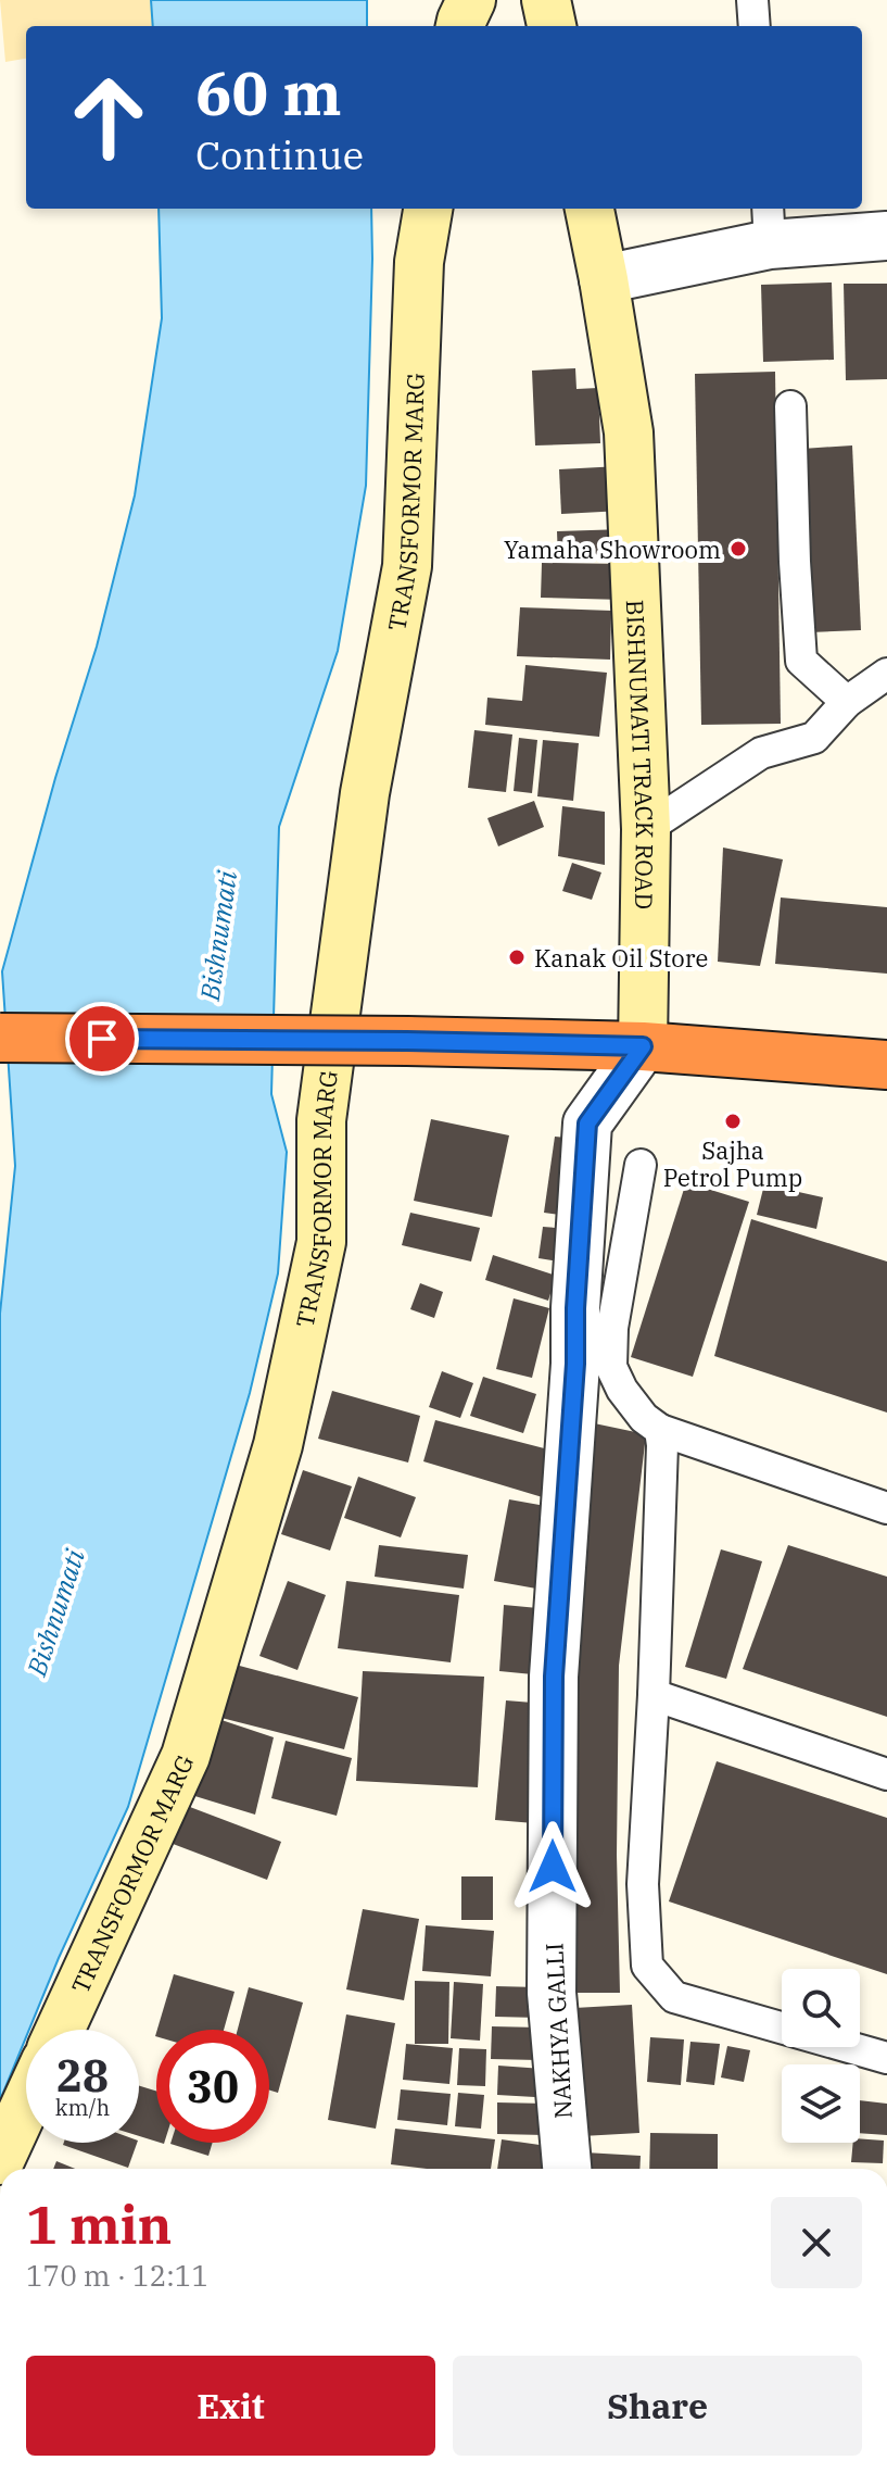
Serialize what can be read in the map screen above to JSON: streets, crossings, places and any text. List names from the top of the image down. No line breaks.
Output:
{"streets":{"main road":["TRANSFORMOR MARG","BISHNUMATI TRACK ROAD"],"street":["NAKHYA GALLI"]},"crossings":[["BISHNUMATI TRACK ROAD","NAKHYA GALLI"]],"water":["Bishnumati"],"places":["Yamaha Showroom","Kanak Oil Store","Sajha Petrol Pump"],"page":{"turn":["60 m","Continue"],"speed":"28 km/h","limit":"30","heading":["1 min","170 m · 12:11"],"buttons":["Exit","Share"]}}
